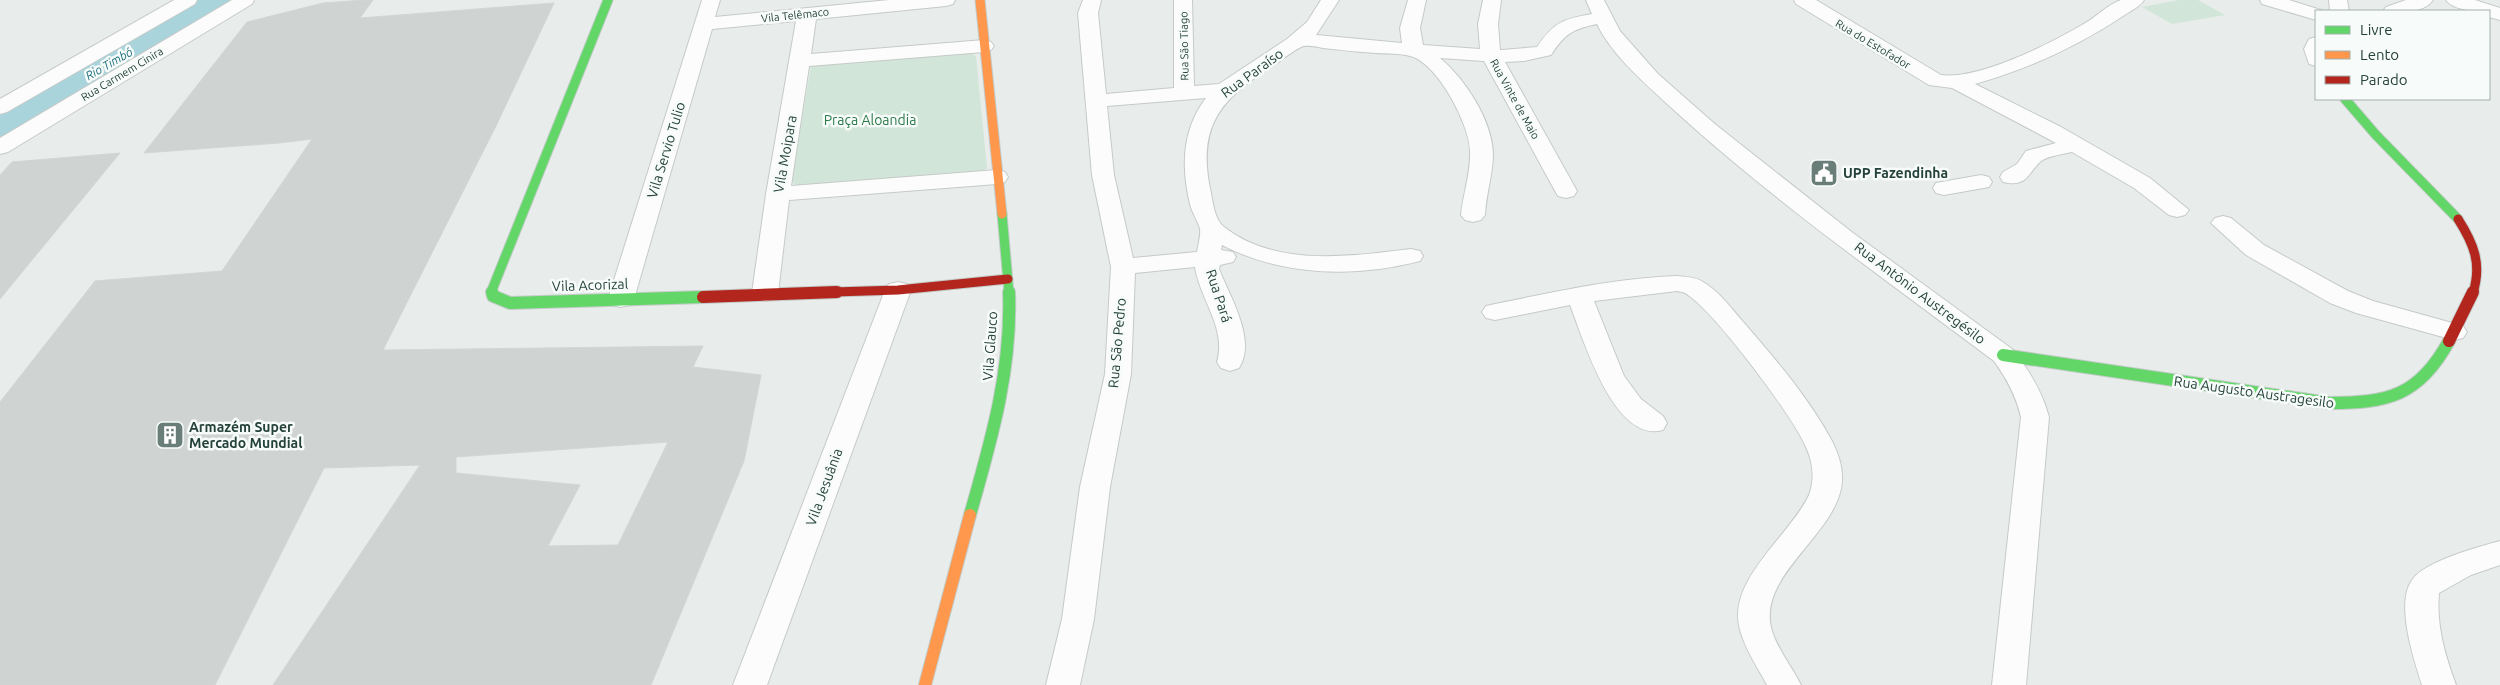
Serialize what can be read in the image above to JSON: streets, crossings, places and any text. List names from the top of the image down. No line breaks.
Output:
{"streets":{"street":["Vila Telêmaco","Rua do Estofador","Rua São Tiago","Rua Paraíso","Rua Carmem Cinira","Rua Vinte de Maio","Vila Servio Tulio","Vila Moipara","Vila Acorizal","Rua Antônio Austregésilo","Rua Pará","Rua São Pedro","Vila Glauco","Rua Augusto Austragesilo","Vila Jesuânia"]},"crossings":[["Vila Telêmaco","Vila Servio Tulio"],["Vila Telêmaco","Vila Moipara"],["Rua Paraíso","Rua Pará"],["Vila Servio Tulio","Vila Acorizal"],["Vila Moipara","Vila Acorizal"],["Vila Acorizal","Vila Glauco"],["Vila Acorizal","Vila Jesuânia"],["Rua Antônio Austregésilo","Rua Augusto Austragesilo"]],"water":["Rio Timbó"],"parks":["Praça Aloandia"],"places":{"public building":["UPP Fazendinha"],"building":["Armazém Super Mercado Mundial"]},"legend":["Livre","Lento","Parado"]}
